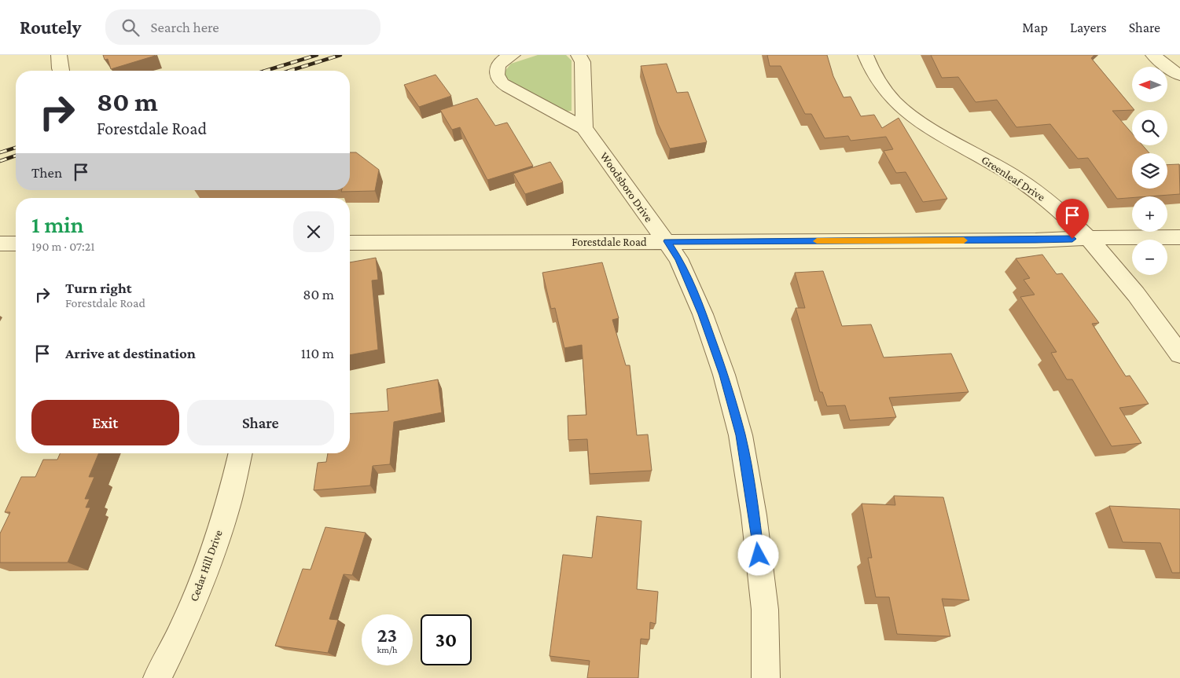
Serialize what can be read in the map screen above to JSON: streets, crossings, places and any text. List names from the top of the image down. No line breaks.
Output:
{"streets":{"street":["Greenleaf Drive","Woodsboro Drive","Forestdale Road","Cedar Hill Drive"]},"crossings":[["Greenleaf Drive","Forestdale Road"],["Woodsboro Drive","Forestdale Road"]],"north":"left","page":{"header":"Routely","search":"Search here","nav":["Map","Layers","Share"],"map_buttons":["+","−"],"turn":["80 m","Forestdale Road"],"then":"Then","heading":["1 min","190 m · 07:21"],"list":[{"name":"Turn right","note":"Forestdale Road","value":"80 m"},{"name":"Arrive at destination","value":"110 m"}],"buttons":["Exit","Share"],"speed":"23 km/h","limit":"30"}}
